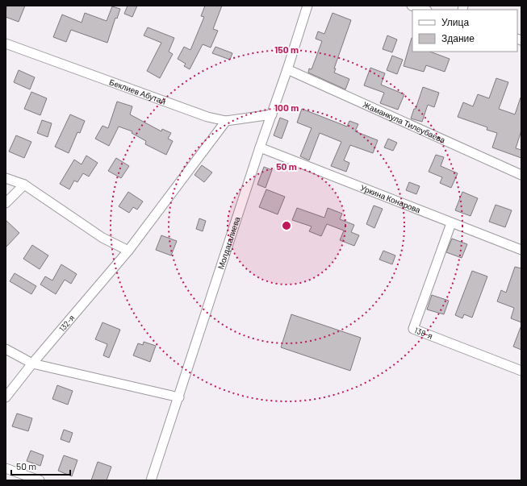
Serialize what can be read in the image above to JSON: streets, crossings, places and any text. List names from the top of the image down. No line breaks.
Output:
{"streets":{"street":["Беклиев Абутай","Жаманкула Тилеубаева","Уркина Конарова","Молдагалиева","132-я","138-я"]},"crossings":[["Беклиев Абутай","Молдагалиева"],["Беклиев Абутай","132-я"],["Жаманкула Тилеубаева","Молдагалиева"],["Уркина Конарова","Молдагалиева"],["Уркина Конарова","138-я"]],"legend":["Улица","Здание"],"scale_bar":"50 m","rings":["150 m","100 m","50 m"]}
